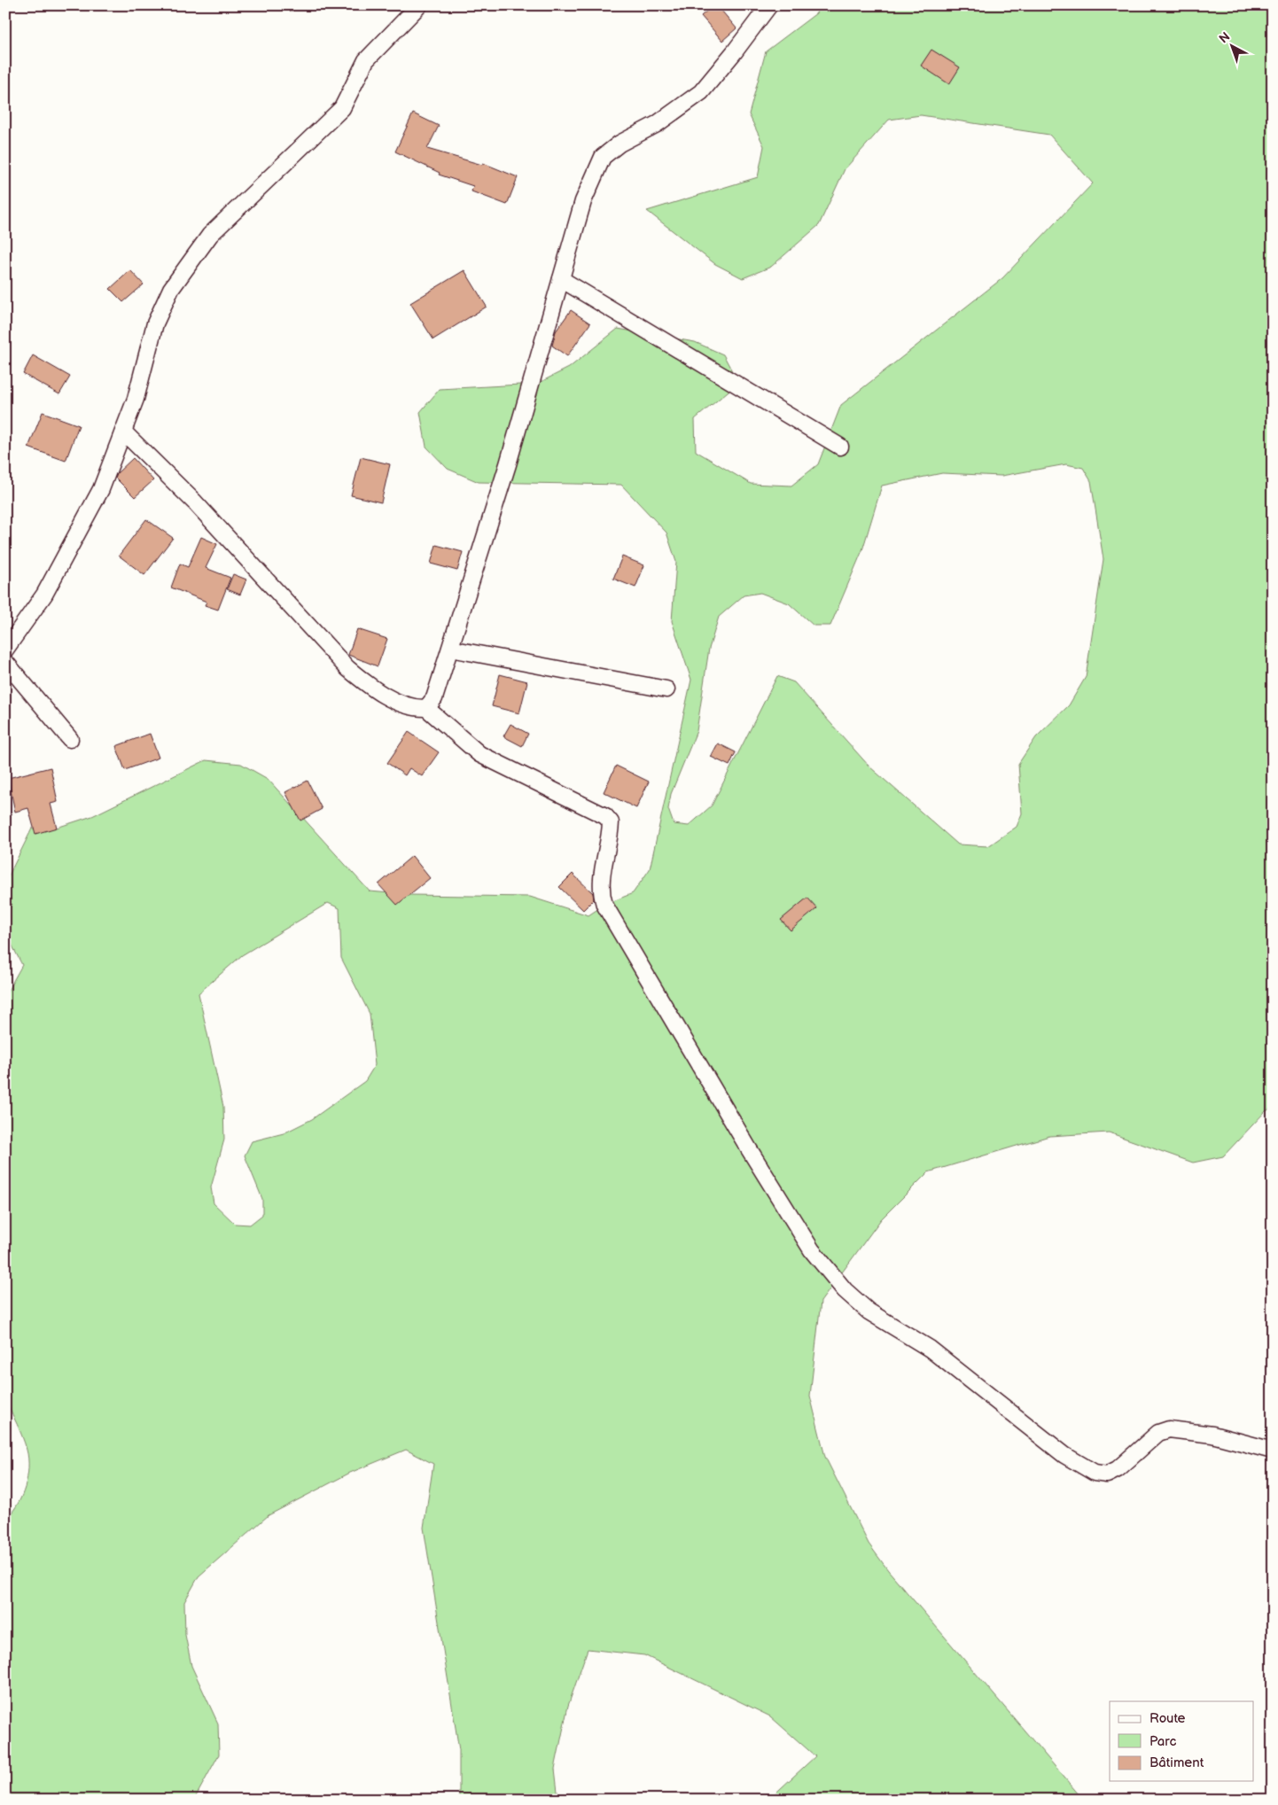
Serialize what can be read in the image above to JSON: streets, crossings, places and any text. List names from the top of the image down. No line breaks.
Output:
{"legend":["Route","Parc","Bâtiment"],"north":"top left"}
